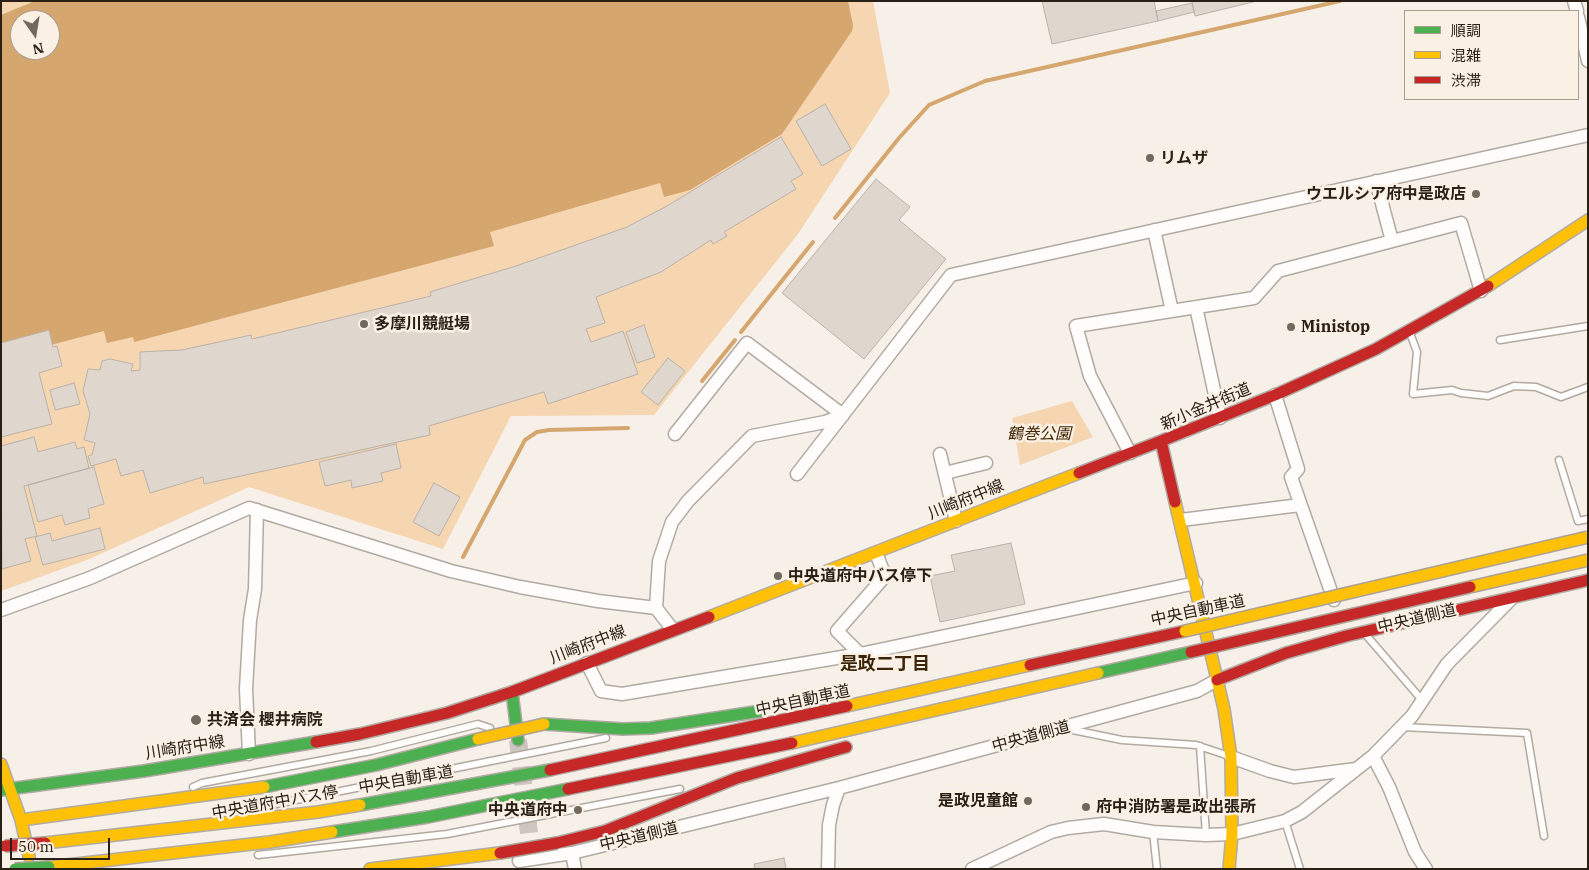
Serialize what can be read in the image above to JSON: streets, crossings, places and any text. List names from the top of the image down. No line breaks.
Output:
{"streets":{"main road":["新小金井街道","川崎府中線","中央自動車道","中央道側道"],"lane":["中央道府中バス停"]},"crossings":[["新小金井街道","川崎府中線"],["新小金井街道","中央道側道"],["中央自動車道","中央道府中バス停"]],"districts":["是政二丁目"],"parks":["鶴巻公園"],"places":["リムザ","ウエルシア府中是政店","多摩川競艇場","Ministop","中央道府中バス停下","共済会 櫻井病院","是政児童館","府中消防署是政出張所","中央道府中"],"legend":["順調","混雑","渋滞"],"scale_bar":"50 m","north":"bottom"}
